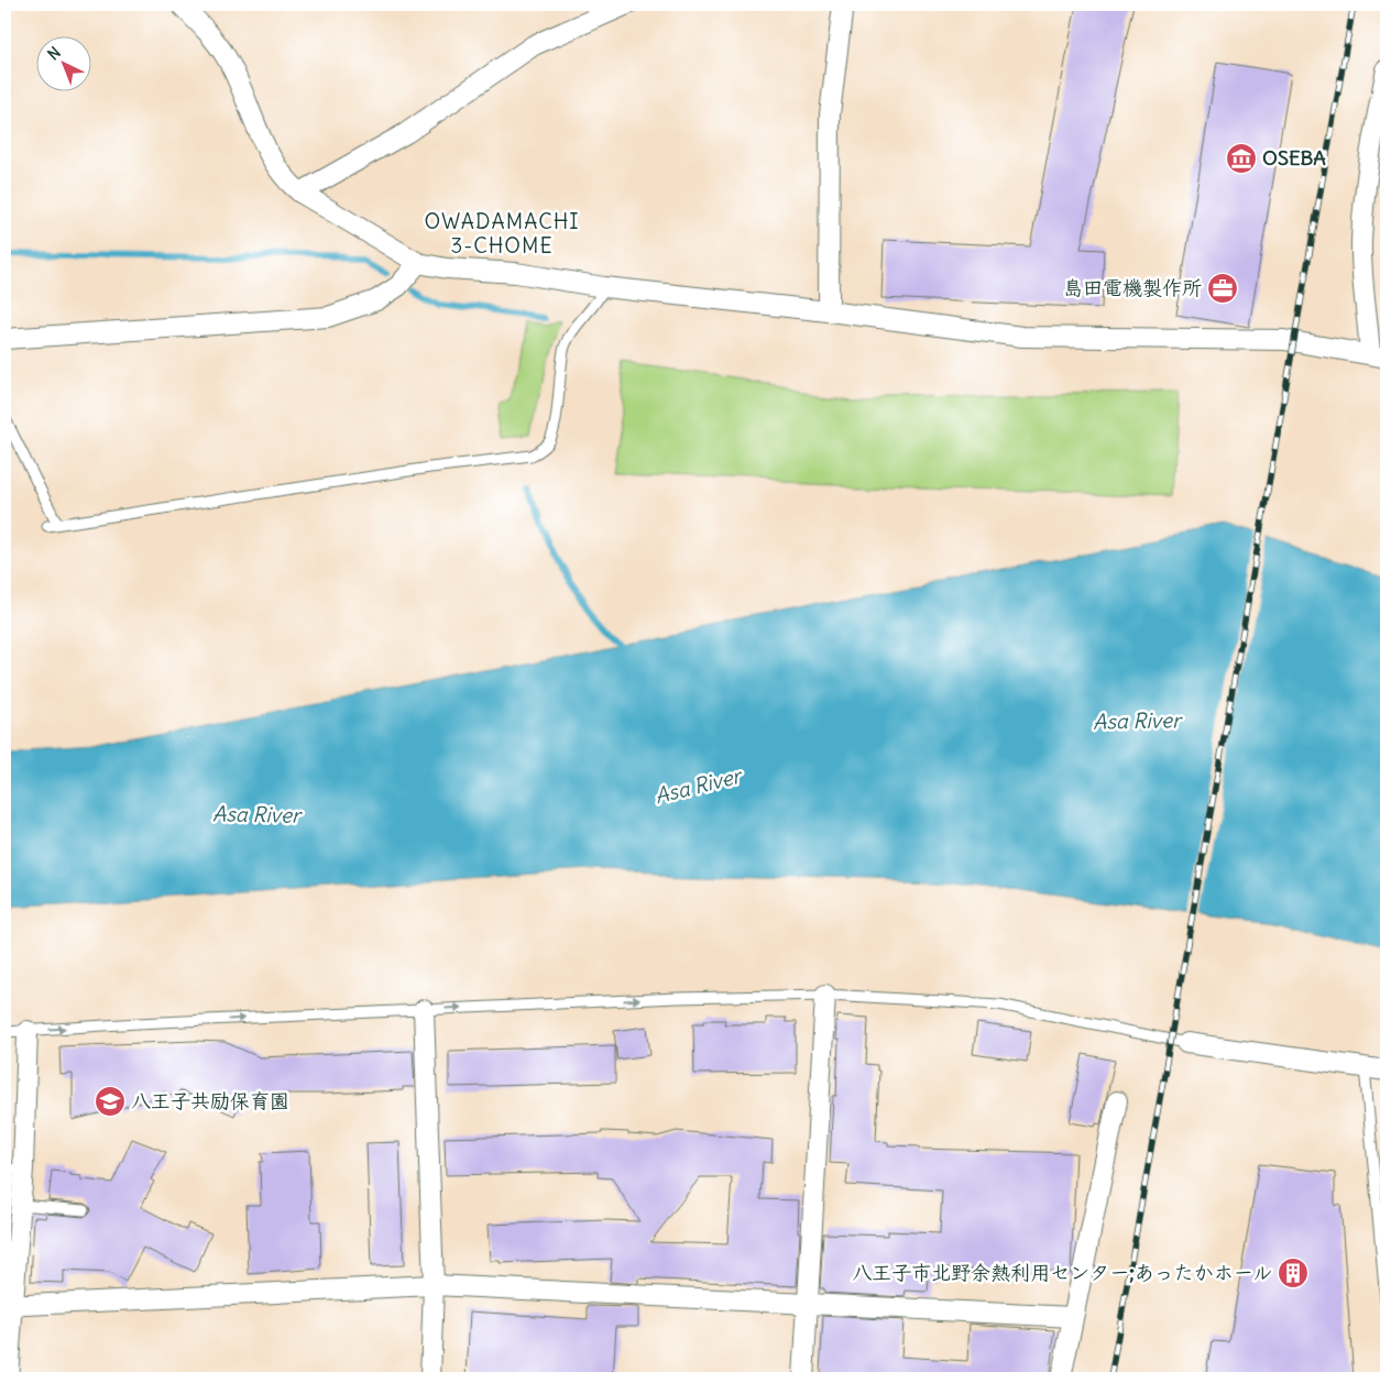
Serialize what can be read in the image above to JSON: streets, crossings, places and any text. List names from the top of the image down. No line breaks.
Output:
{"districts":["OWADAMACHI 3-CHOME"],"water":["Asa River"],"places":{"museum":["OSEBA"],"office":["島田電機製作所"],"school or university":["八王子共励保育園"],"building":["八王子市北野余熱利用センター;あったかホール"]},"north":"top left"}
